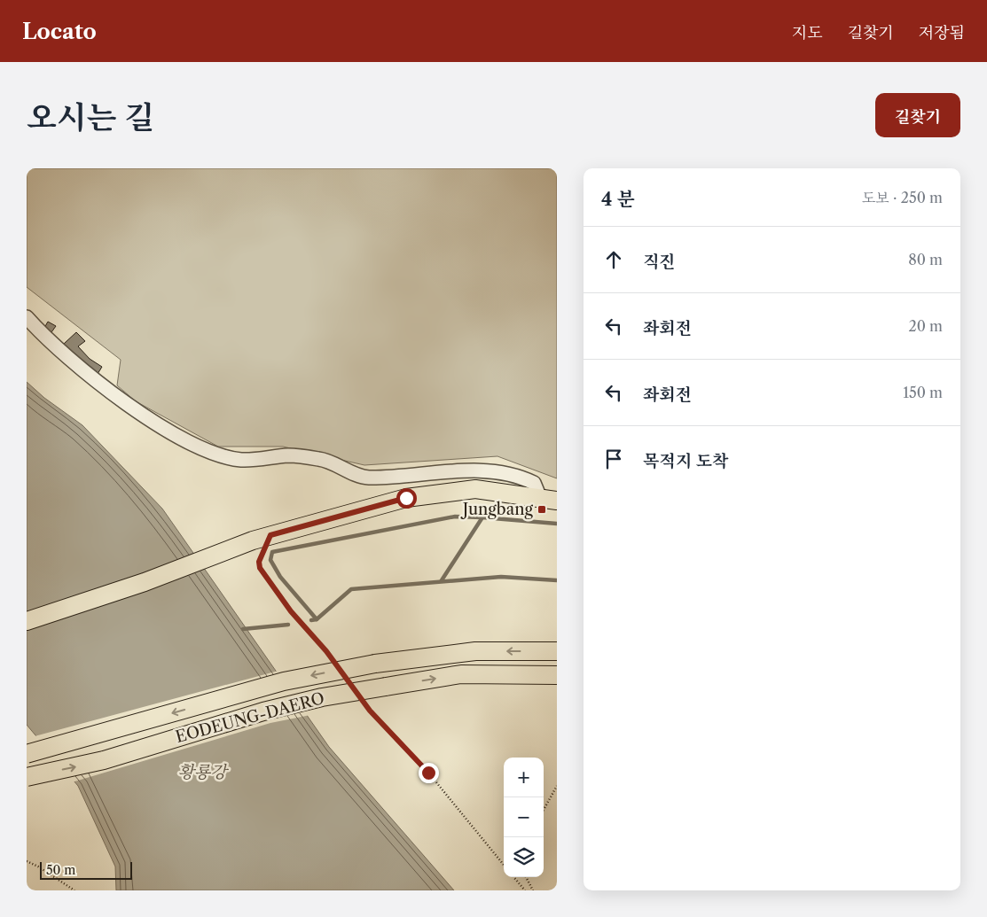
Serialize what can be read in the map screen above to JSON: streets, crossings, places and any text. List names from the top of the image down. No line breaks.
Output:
{"streets":{"main road":["EODEUNG-DAERO"]},"water":["황룡강"],"places":{"transit":["Jungbang"]},"scale_bar":"50 m","page":{"header":"Locato","nav":["지도","길찾기","저장됨"],"title":"오시는 길","buttons":"길찾기","heading":["4 분","도보 · 250 m"],"list":[["직진","80 m"],["좌회전","20 m"],["좌회전","150 m"],"목적지 도착"],"map_buttons":["+","−"],"scale":"50 m"}}
